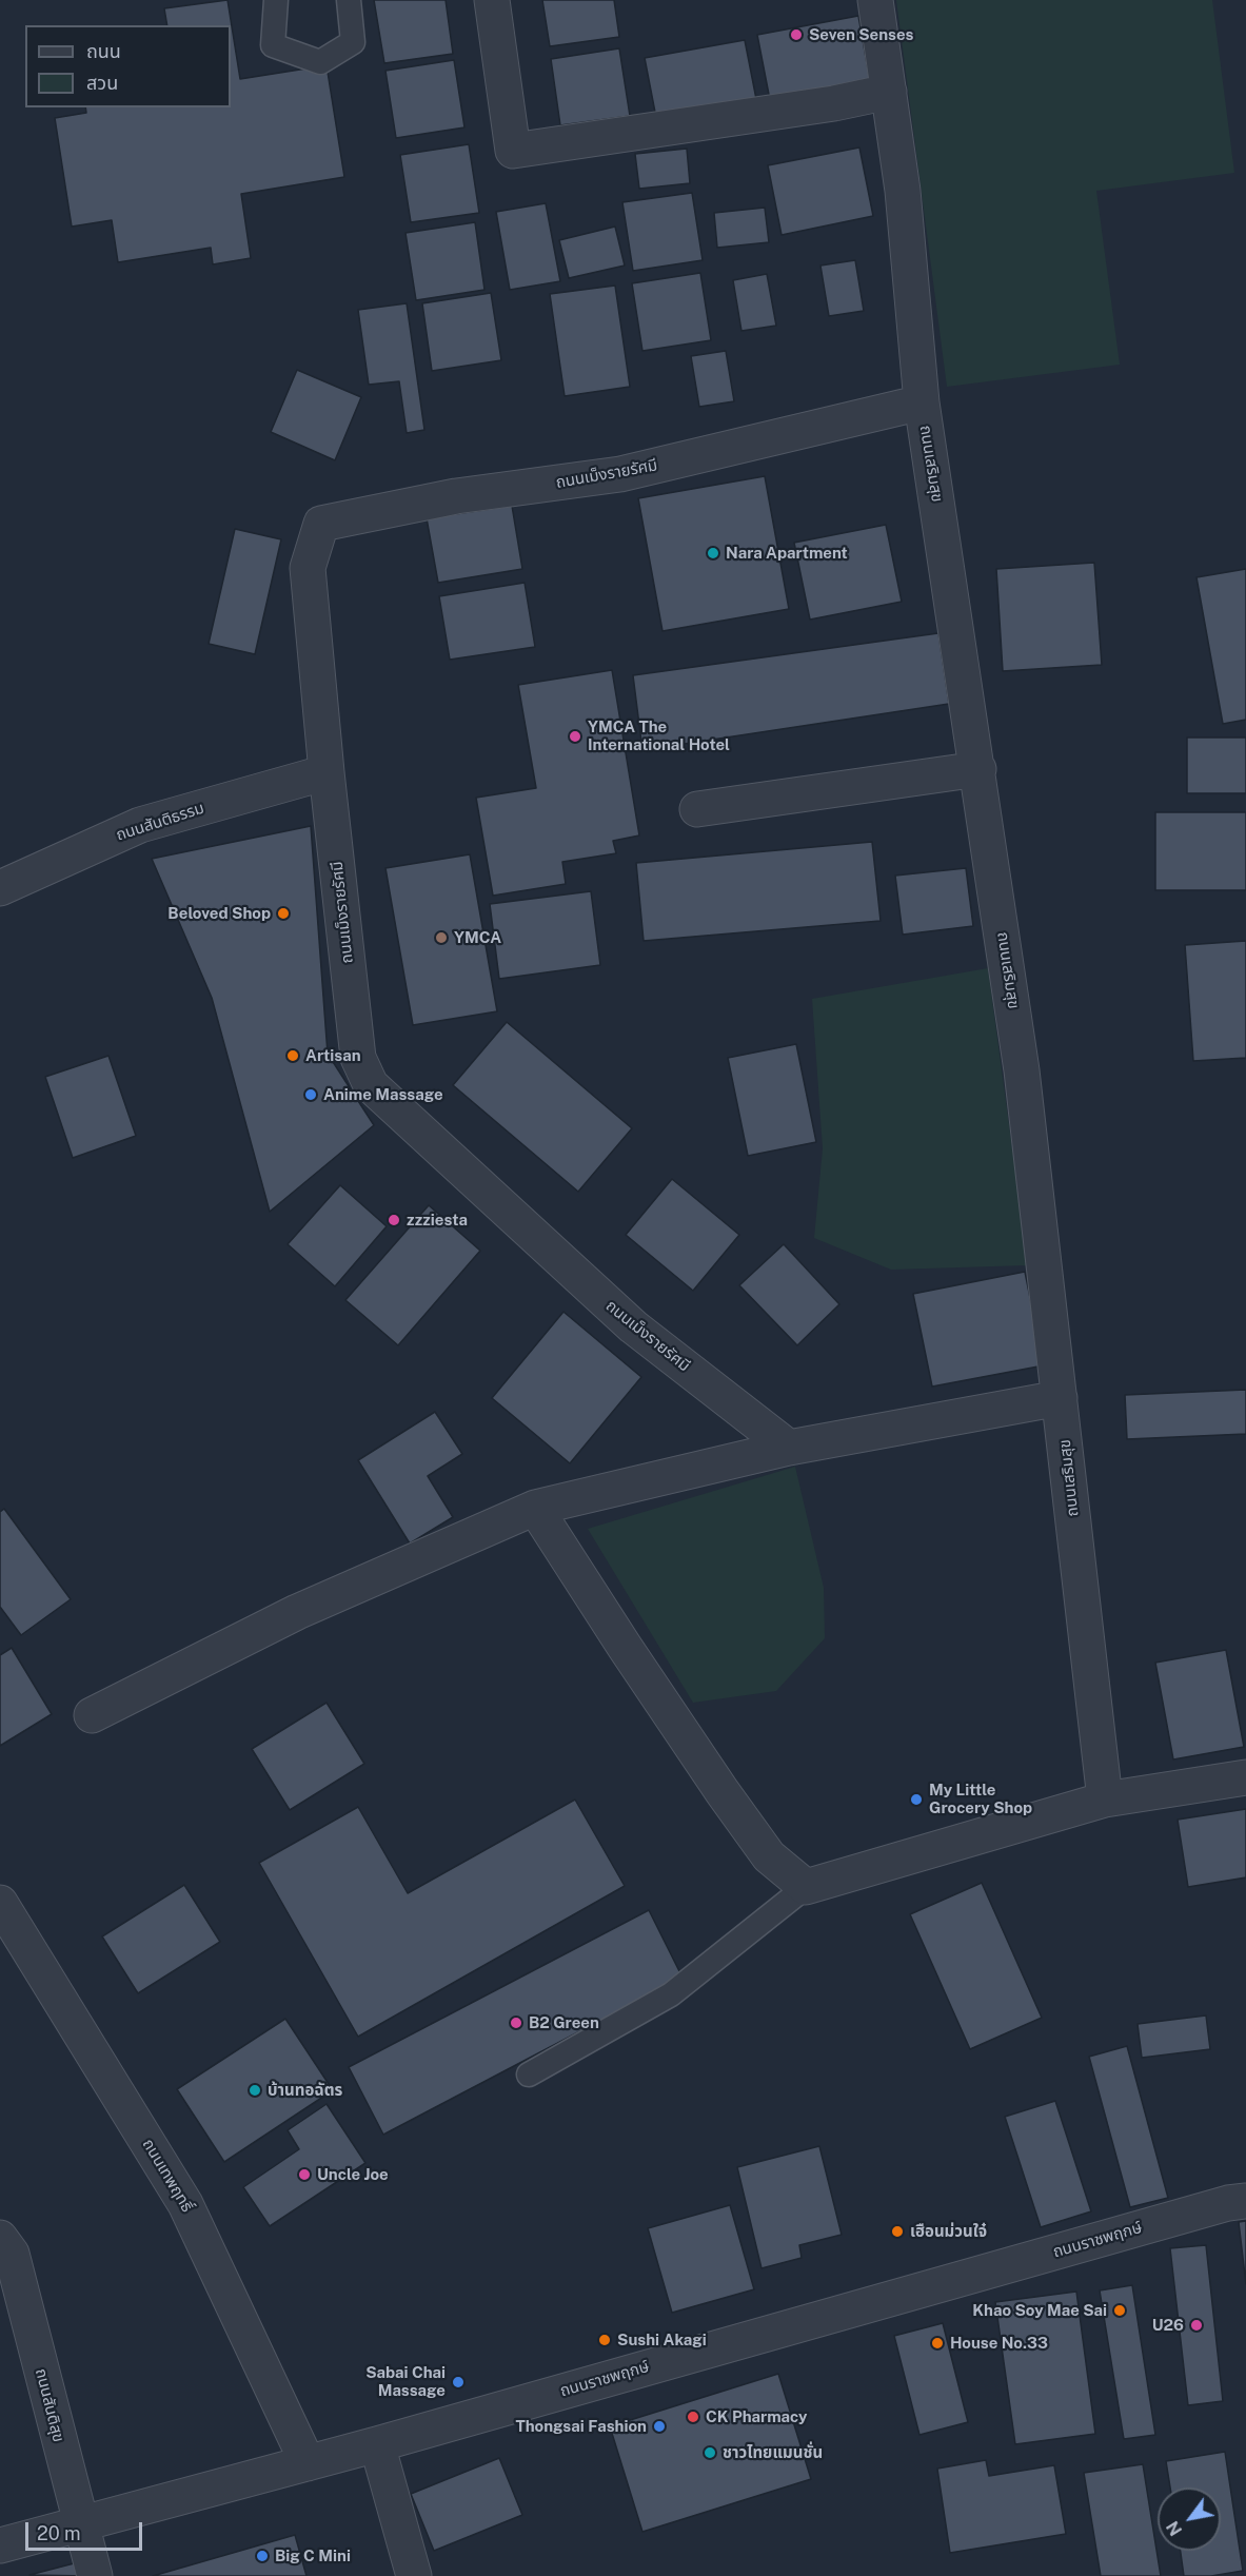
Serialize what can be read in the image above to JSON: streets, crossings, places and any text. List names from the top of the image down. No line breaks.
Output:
{"streets":{"street":["ถนนเสริมสุข","ถนนเม็งรายรัศมี","ถนนสันติธรรม","ถนนเทพฤทธิ์","ถนนราชพฤกษ์","ถนนสันติสุข"]},"crossings":[["ถนนเสริมสุข","ถนนเม็งรายรัศมี"],["ถนนเม็งรายรัศมี","ถนนสันติธรรม"],["ถนนเทพฤทธิ์","ถนนราชพฤกษ์"],["ถนนราชพฤกษ์","ถนนสันติสุข"]],"places":["Seven Senses","Nara Apartment","YMCA The International Hotel","Beloved Shop","YMCA","Artisan","Anime Massage","zzziesta","My Little Grocery Shop","B2 Green","บ้านทอฉัตร","Uncle Joe","เฮือนม่วนใจ๋","Khao Soy Mae Sai","U26","Sushi Akagi","House No.33","Sabai Chai Massage","CK Pharmacy","Thongsai Fashion","ชาวไทยแมนชั่น","Big C Mini"],"legend":["ถนน","สวน"],"scale_bar":"20 m","north":"bottom left"}
